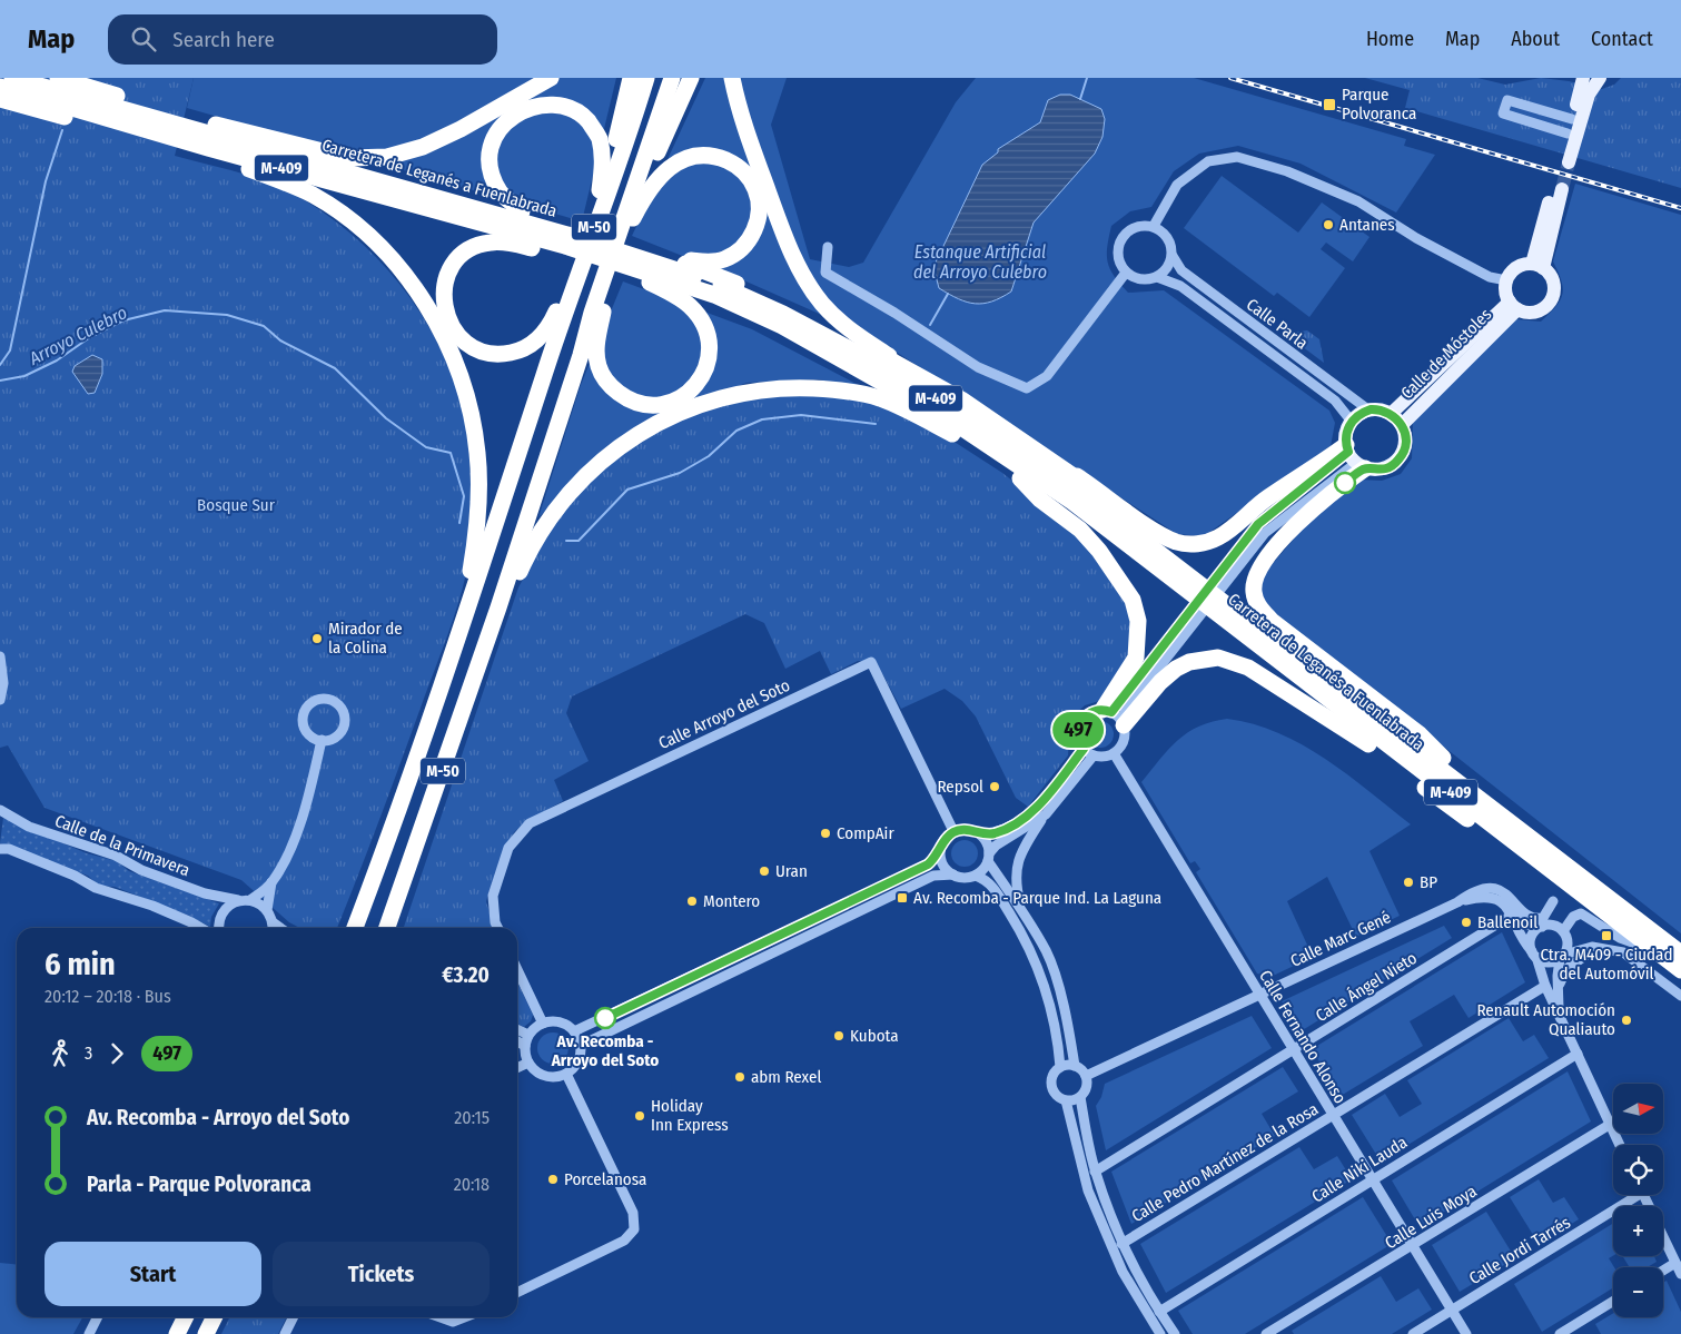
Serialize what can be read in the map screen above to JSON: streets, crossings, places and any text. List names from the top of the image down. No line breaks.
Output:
{"streets":{"highway":["M-409","Carretera de Leganés a Fuenlabrada","M-50"],"main road":["Calle de Móstoles"],"street":["Calle Parla","Calle Arroyo del Soto","Calle de la Primavera","Calle Marc Gené","Calle Ángel Nieto","Calle Fernando Alonso","Calle Pedro Martínez de la Rosa","Calle Niki Lauda","Calle Luis Moya","Calle Jordi Tarrés"]},"crossings":[["M-409","Carretera de Leganés a Fuenlabrada"],["M-409","Calle Parla"],["M-409","Calle de Móstoles"],["M-409","Calle Fernando Alonso"],["Calle Parla","Calle de Móstoles"],["Calle Marc Gené","Calle Fernando Alonso"],["Calle Ángel Nieto","Calle Fernando Alonso"],["Calle Fernando Alonso","Calle Pedro Martínez de la Rosa"],["Calle Fernando Alonso","Calle Niki Lauda"],["Calle Fernando Alonso","Calle Luis Moya"],["Calle Fernando Alonso","Calle Jordi Tarrés"]],"water":["Estanque Artificial del Arroyo Culebro","Arroyo Culebro"],"parks":["Bosque Sur"],"places":{"transit":["Parque Polvoranca","Av. Recomba - Parque Ind. La Laguna","Ctra. M409 - Ciudad del Automóvil"],"other":["Antanes","Mirador de la Colina","Repsol","CompAir","Uran","BP","Montero","Ballenoil","Av. Recomba - Arroyo del Soto","Renault Automoción Qualiauto","Kubota","abm Rexel","Holiday Inn Express","Porcelanosa"]},"lines":["bus line 497"],"north":"right","page":{"header":"Map","search":"Search here","nav":["Home","Map","About","Contact"],"on_map":"497","heading":["6 min","20:12 – 20:18 · Bus","€3.20"],"legs":["3","497"],"map_buttons":["+","−"],"list":[{"name":"Av. Recomba - Arroyo del Soto","value":"20:15"},{"name":"Parla - Parque Polvoranca","value":"20:18"}],"buttons":["Start","Tickets"]}}
